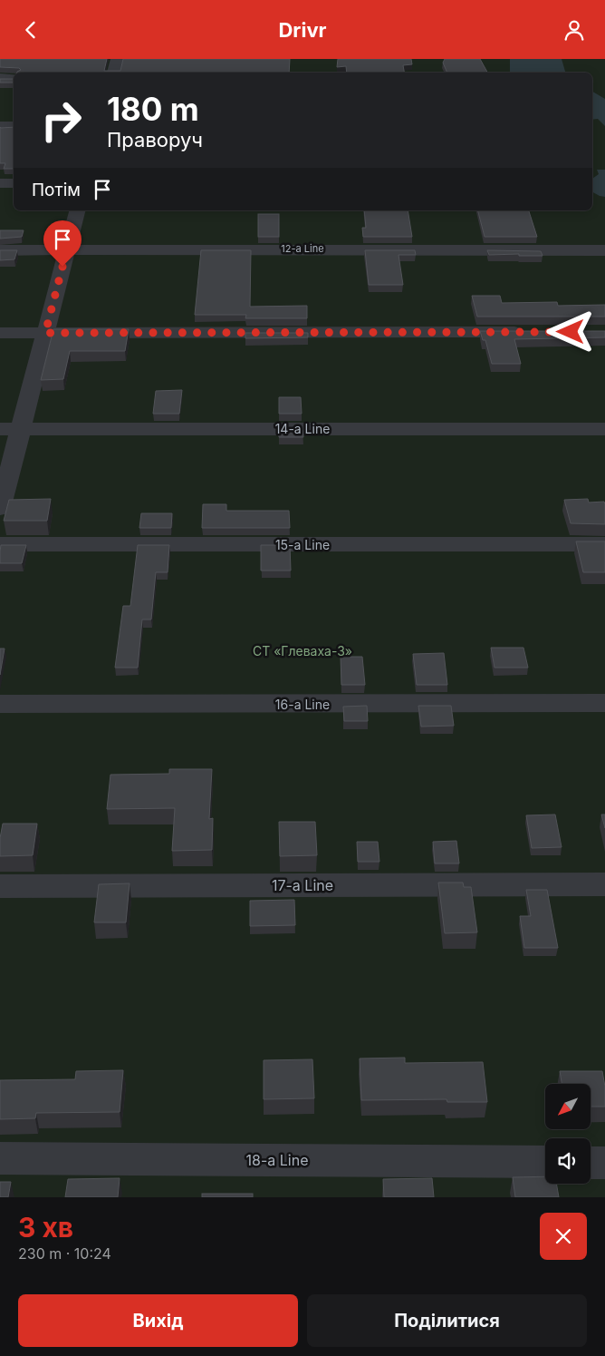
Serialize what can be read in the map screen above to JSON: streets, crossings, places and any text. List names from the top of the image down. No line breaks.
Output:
{"streets":{"lane":["12-a Line","14-a Line","15-a Line","16-a Line","17-a Line","18-a Line"]},"parks":["СТ «Глеваха-3»"],"north":"bottom left","page":{"header":"Drivr","turn":["180 m","Праворуч"],"then":"Потім","heading":["3 хв","230 m · 10:24"],"buttons":["Вихід","Поділитися"]}}
